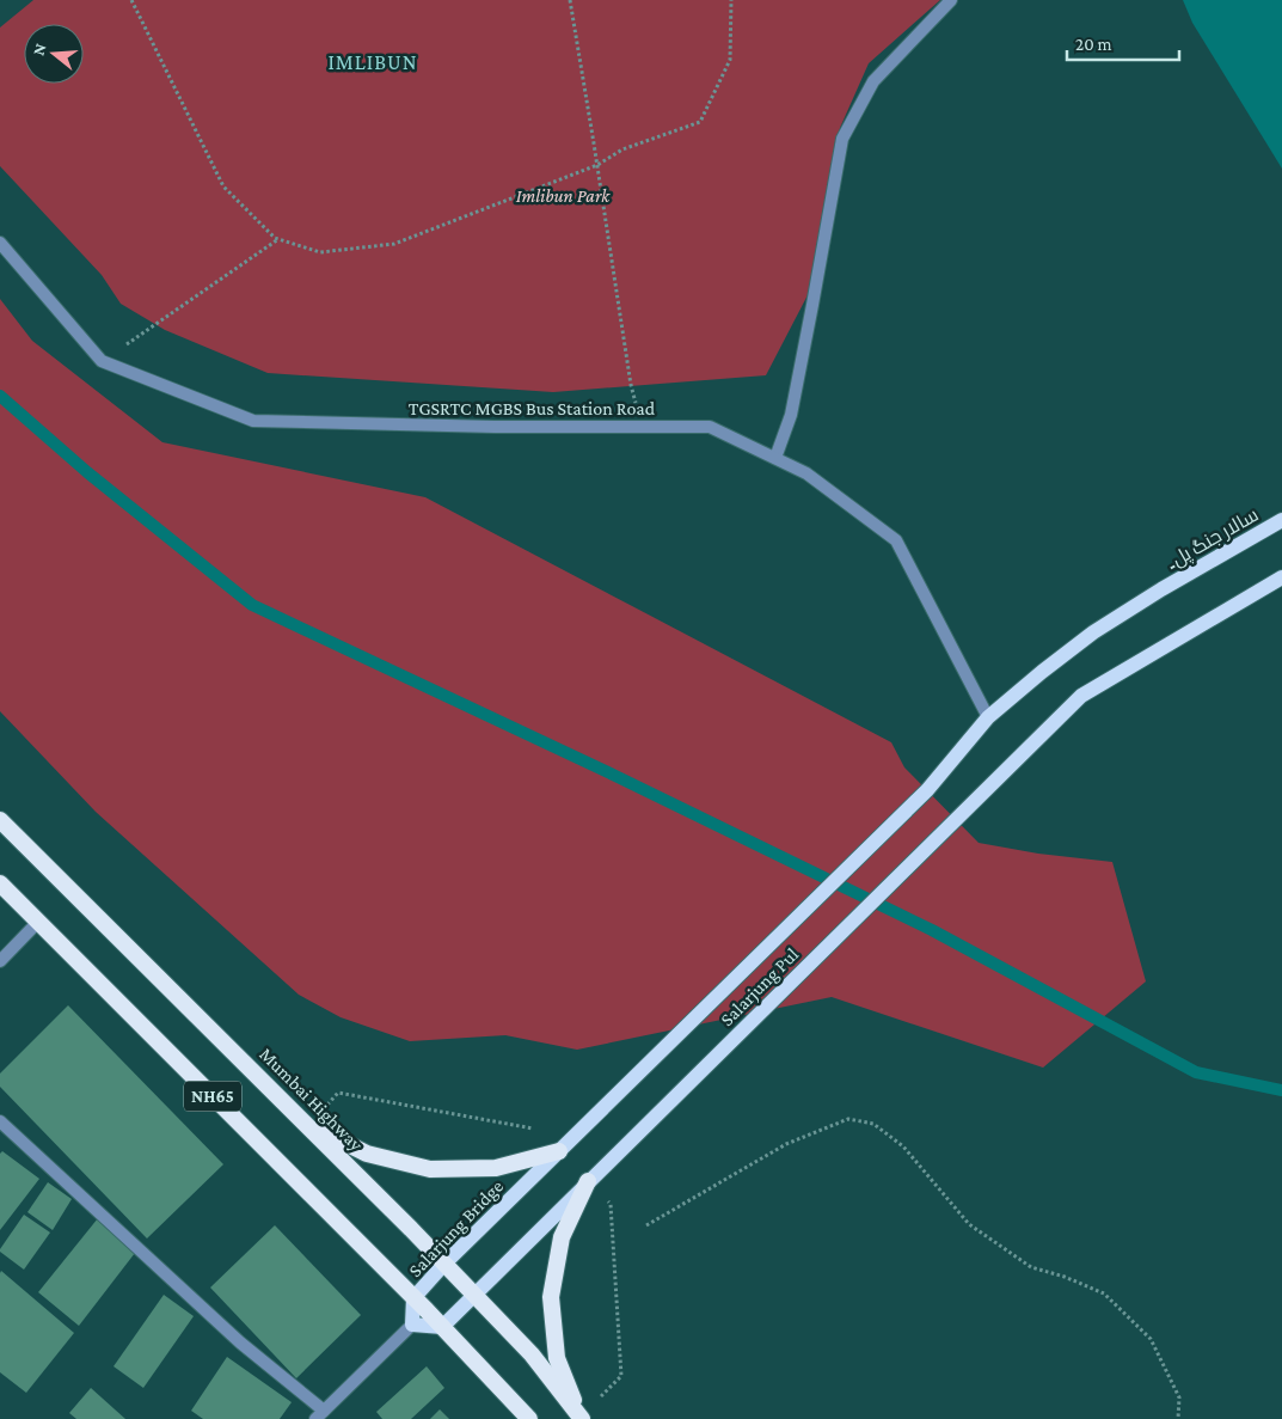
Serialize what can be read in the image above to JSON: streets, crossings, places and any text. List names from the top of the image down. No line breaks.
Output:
{"streets":{"highway":["NH65","Mumbai Highway"],"main road":["سالار جنگ پل۔","Salarjung Pul","Salarjung Bridge"],"street":["TGSRTC MGBS Bus Station Road"]},"crossings":[["TGSRTC MGBS Bus Station Road","سالار جنگ پل۔"],["TGSRTC MGBS Bus Station Road","Salarjung Pul"],["سالار جنگ پل۔","Salarjung Pul"],["Salarjung Pul","Salarjung Bridge"],["NH65","Salarjung Bridge"],["Mumbai Highway","Salarjung Bridge"]],"districts":["IMLIBUN"],"parks":["Imlibun Park"],"scale_bar":"20 m","north":"left"}
